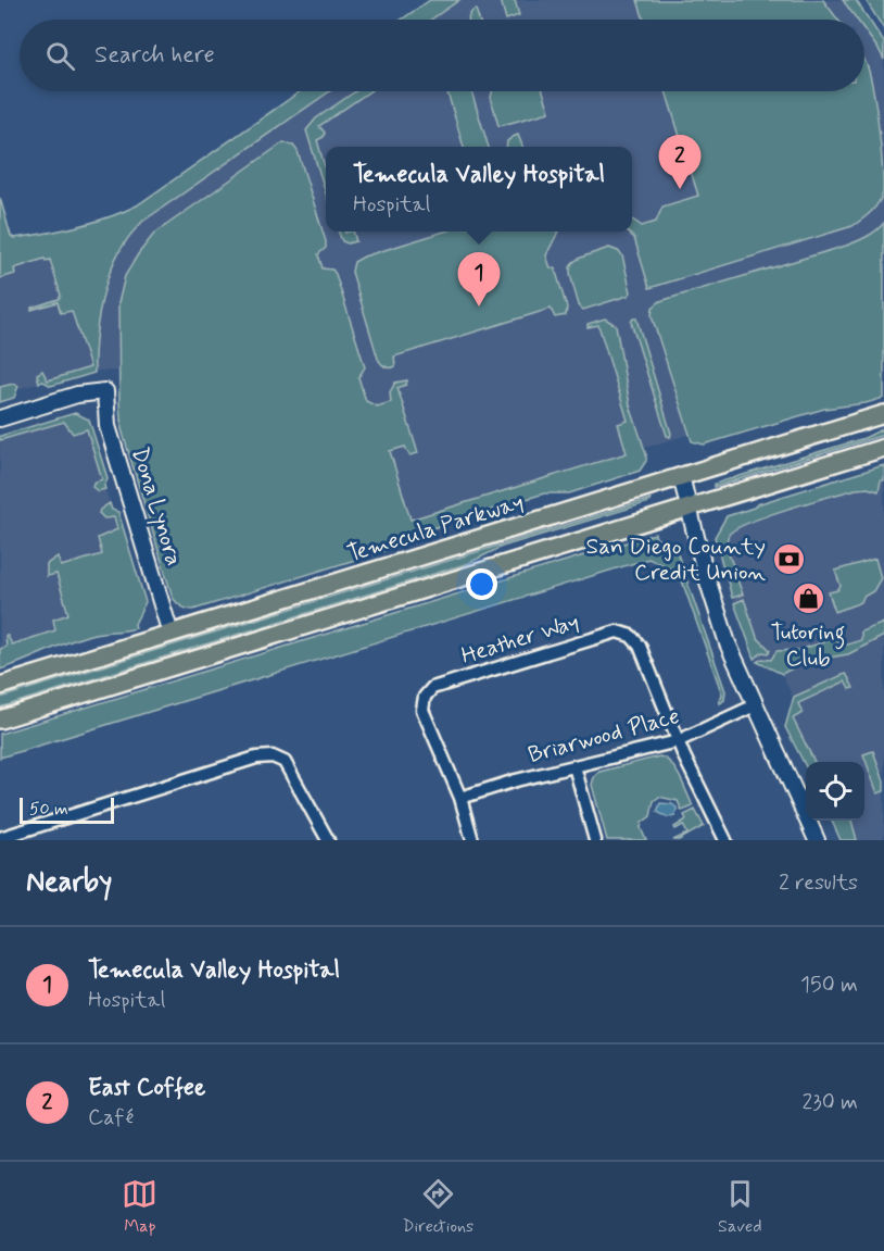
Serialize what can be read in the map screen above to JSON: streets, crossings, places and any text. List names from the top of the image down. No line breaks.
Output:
{"streets":{"main road":["Temecula Parkway"],"street":["Dona Lynora","Heather Way","Briarwood Place"]},"crossings":[["Dona Lynora","Temecula Parkway"],["Heather Way","Briarwood Place"]],"places":{"bank":["San Diego County Credit Union"],"shop":["Tutoring Club"]},"scale_bar":"50 m","page":{"search":"Search here","pins":["2","1"],"popup":["Temecula Valley Hospital","Hospital"],"scale":"50 m","heading":["Nearby","2 results"],"list":[{"mark":"1","name":"Temecula Valley Hospital","note":"Hospital","value":"150 m"},{"mark":"2","name":"East Coffee","note":"Café","value":"230 m"}],"nav":["Map","Directions","Saved"]}}
